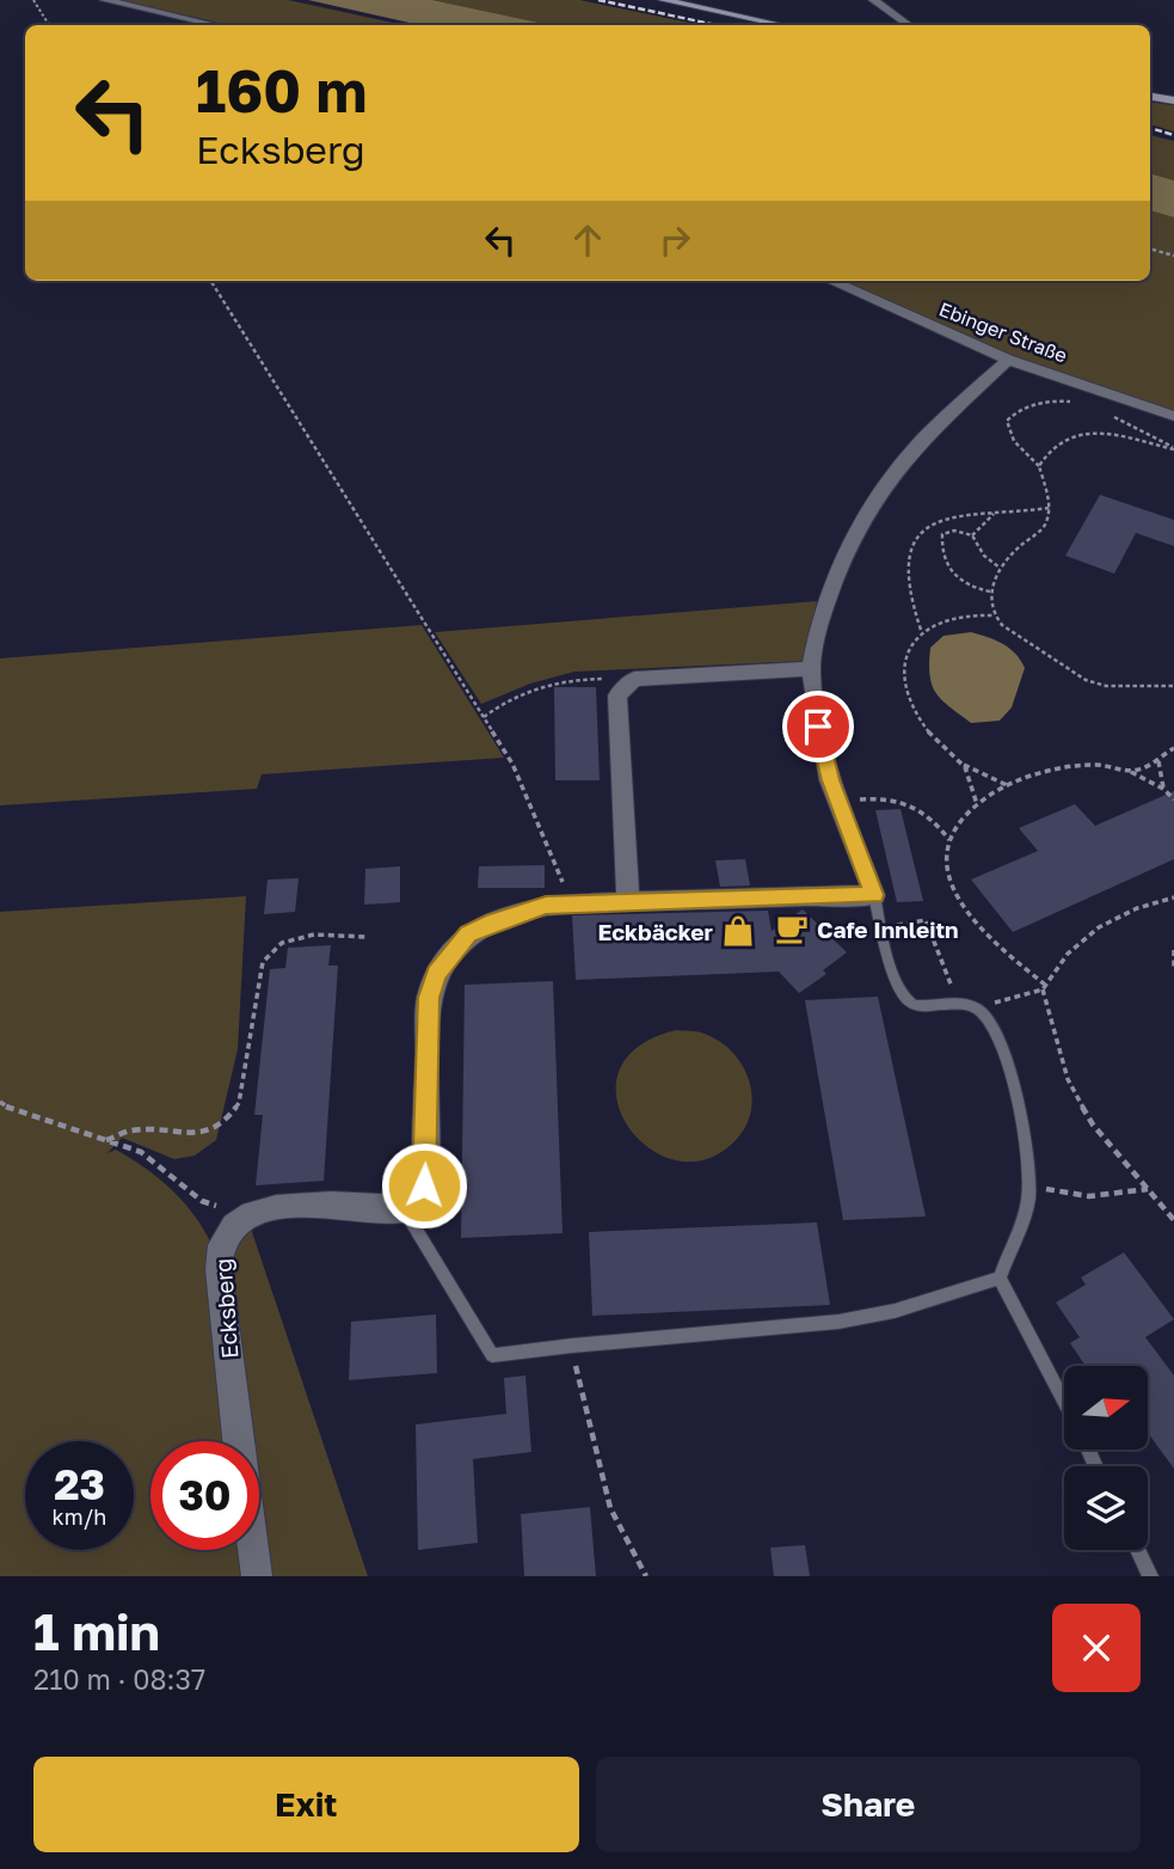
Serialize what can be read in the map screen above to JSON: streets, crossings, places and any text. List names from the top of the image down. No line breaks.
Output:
{"streets":{"street":["Ebinger Straße","Ecksberg"]},"places":{"cafe":["Cafe Innleitn"],"shop":["Eckbäcker"]},"north":"right","page":{"turn":["160 m","Ecksberg"],"speed":"23 km/h","limit":"30","heading":["1 min","210 m · 08:37"],"buttons":["Exit","Share"]}}
